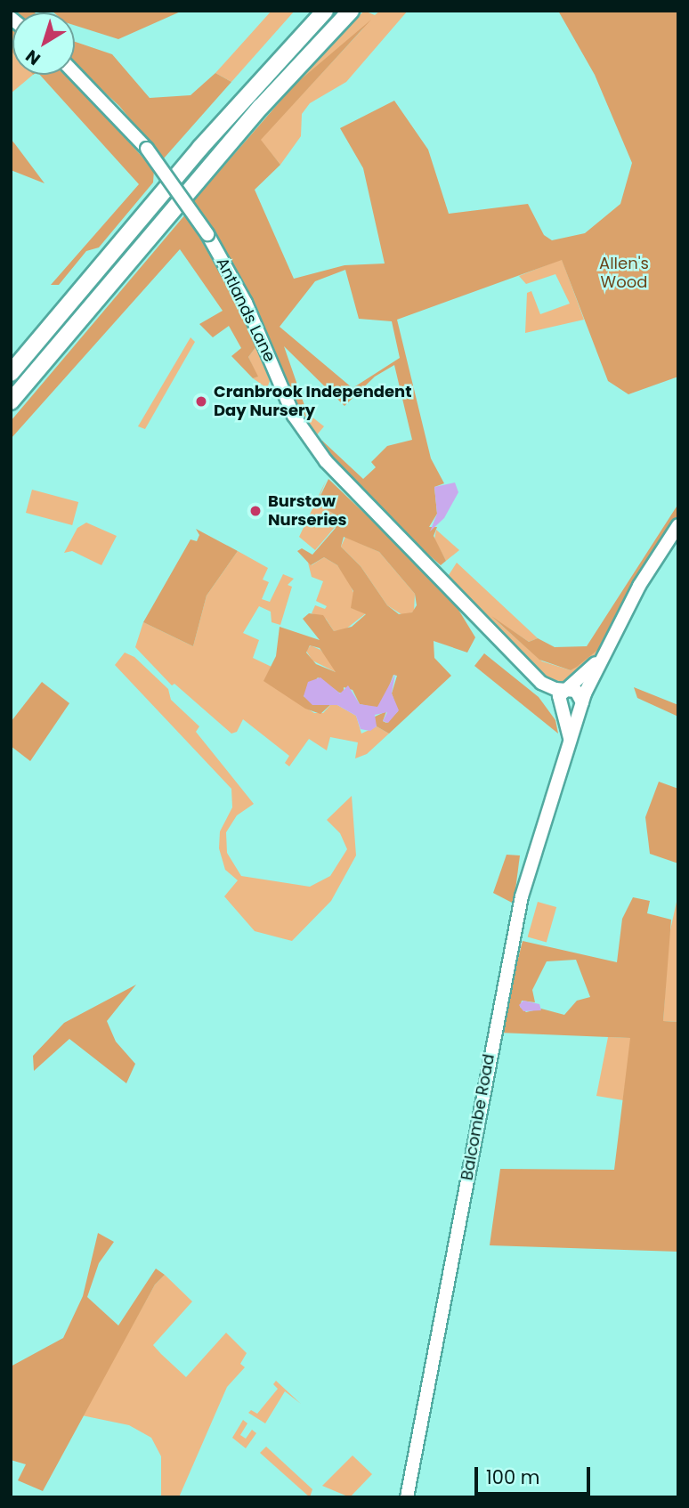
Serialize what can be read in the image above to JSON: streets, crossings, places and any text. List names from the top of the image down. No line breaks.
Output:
{"streets":{"main road":["Antlands Lane","Balcombe Road"]},"crossings":[["Antlands Lane","Balcombe Road"]],"parks":["Allen's Wood"],"places":["Cranbrook Independent Day Nursery","Burstow Nurseries"],"scale_bar":"100 m","north":"bottom left"}
